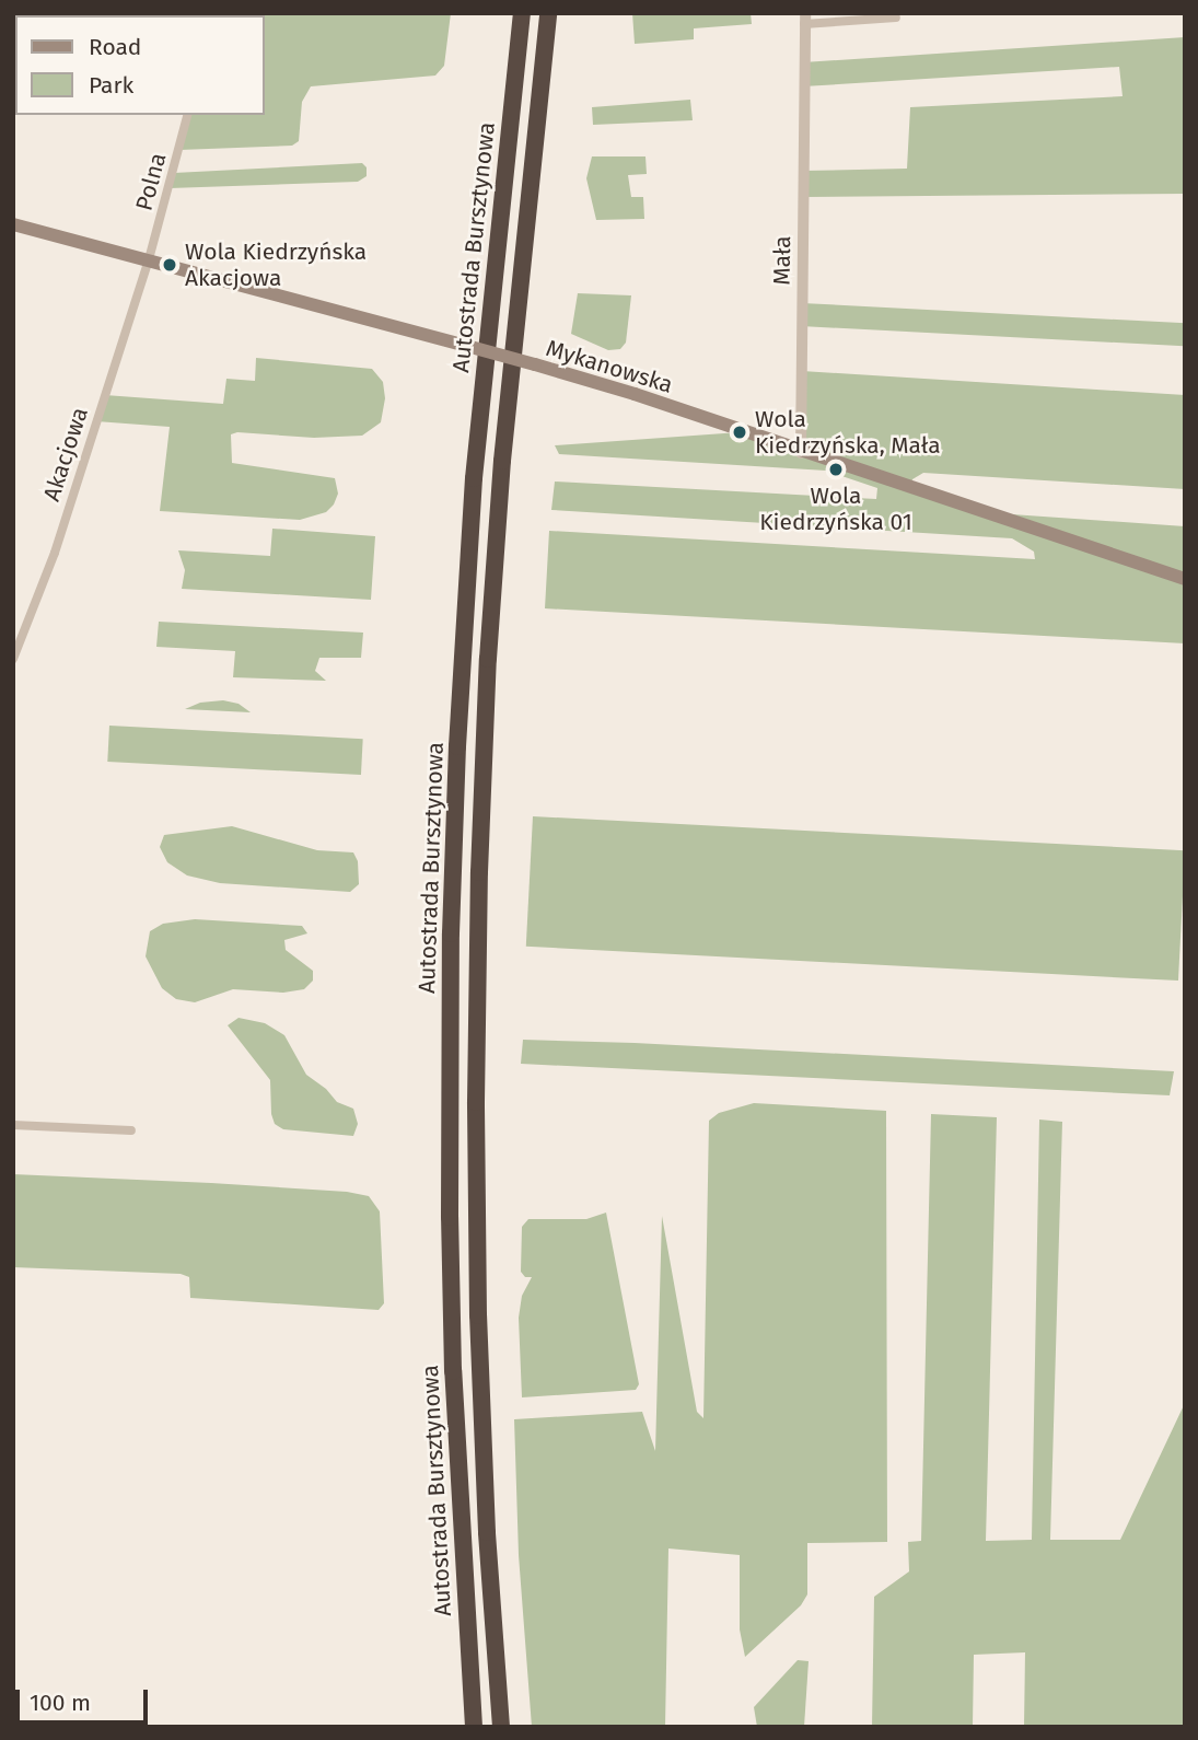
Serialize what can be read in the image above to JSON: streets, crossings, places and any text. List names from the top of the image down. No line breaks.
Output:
{"streets":{"highway":["Autostrada Bursztynowa"],"main road":["Mykanowska"],"street":["Polna","Mała","Akacjowa"]},"crossings":[["Polna","Mykanowska"],["Polna","Akacjowa"],["Mała","Mykanowska"],["Mykanowska","Akacjowa"]],"places":["Wola Kiedrzyńska Akacjowa","Wola Kiedrzyńska, Mała","Wola Kiedrzyńska 01"],"legend":["Road","Park"],"scale_bar":"100 m"}
